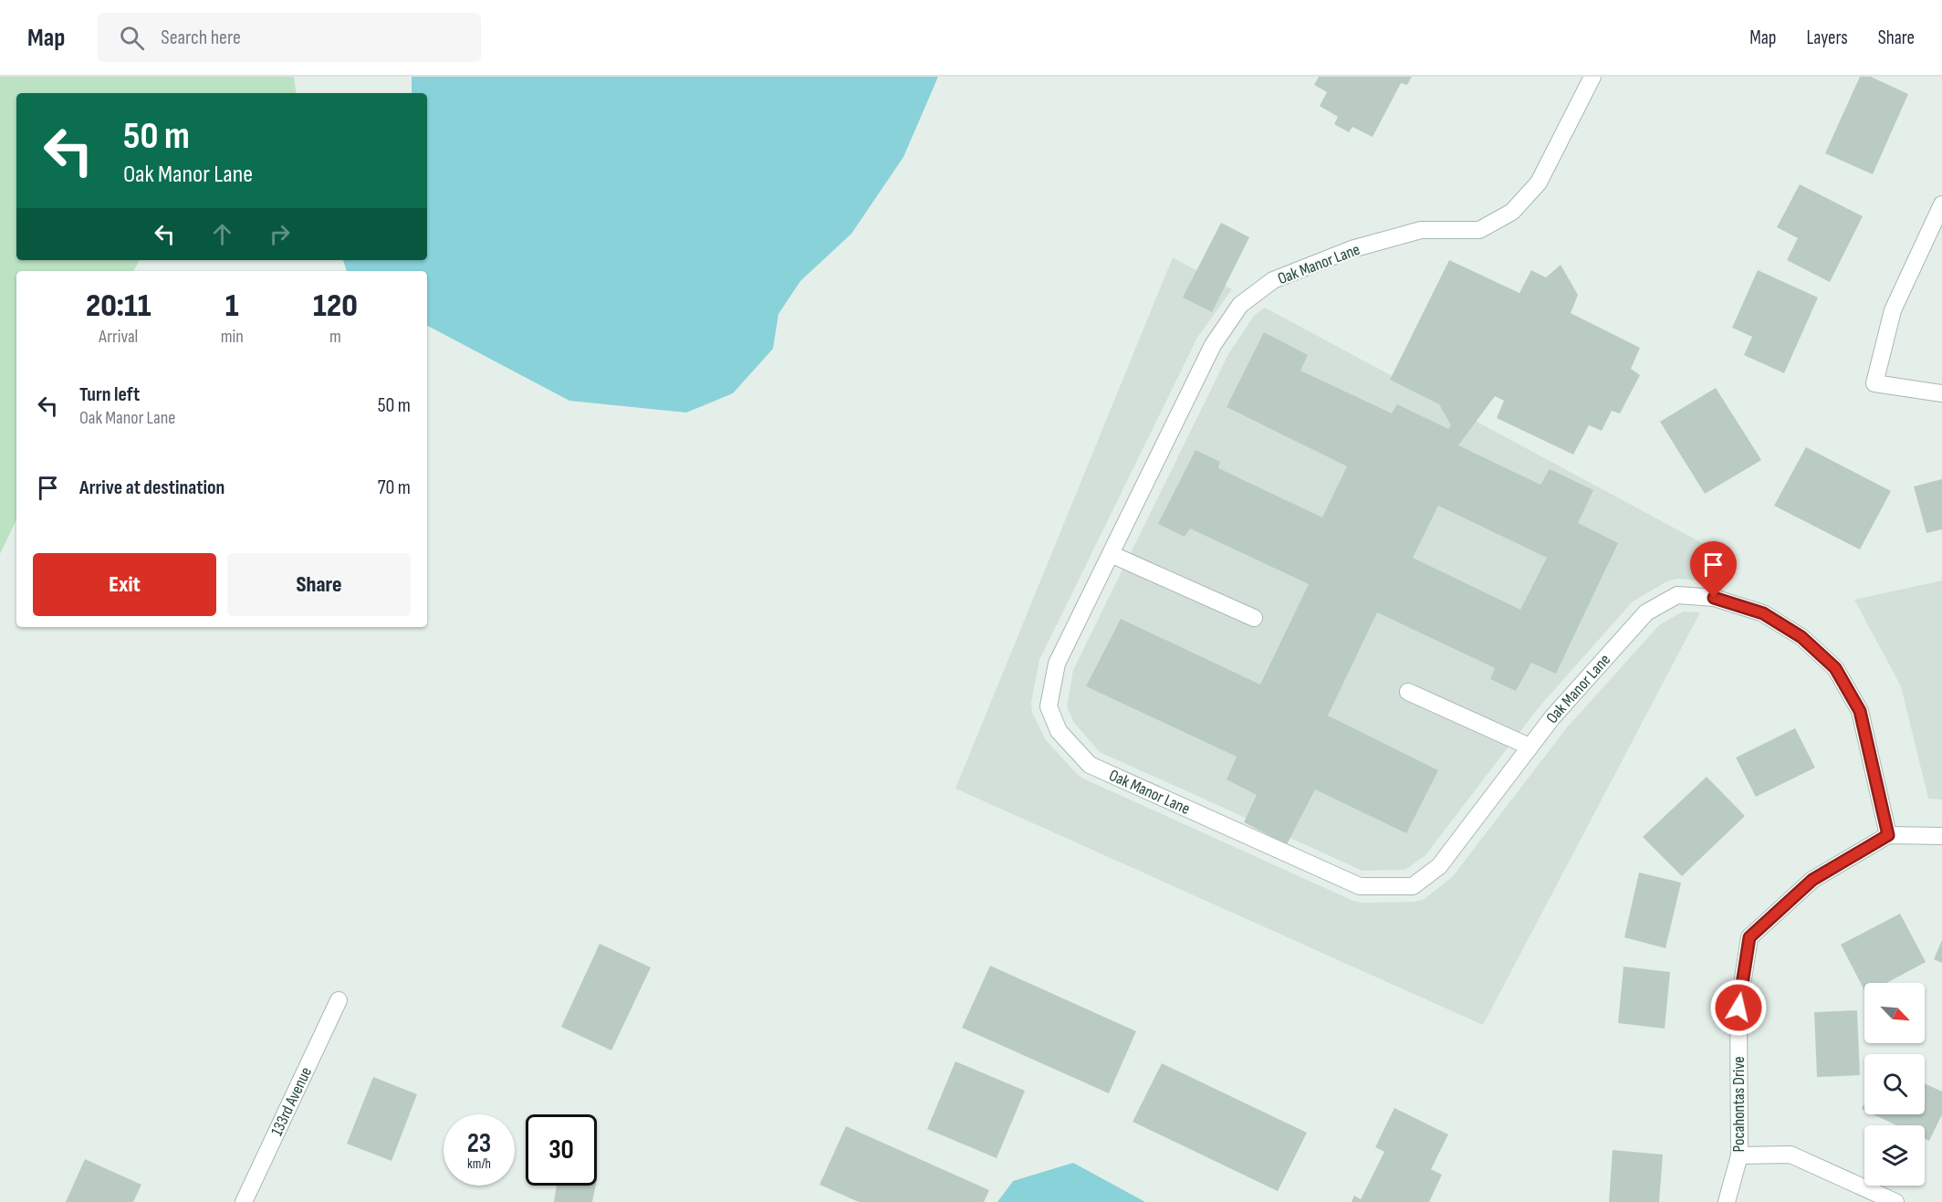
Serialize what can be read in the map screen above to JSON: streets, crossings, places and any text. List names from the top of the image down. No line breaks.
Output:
{"streets":{"street":["Oak Manor Lane","133rd Avenue","Pocahontas Drive"]},"crossings":[["Oak Manor Lane","Pocahontas Drive"]],"north":"bottom right","page":{"header":"Map","search":"Search here","nav":["Map","Layers","Share"],"turn":["50 m","Oak Manor Lane"],"eta":["20:11","Arrival","1","min","120","m"],"list":[{"name":"Turn left","note":"Oak Manor Lane","value":"50 m"},{"name":"Arrive at destination","value":"70 m"}],"buttons":["Exit","Share"],"speed":"23 km/h","limit":"30"}}
